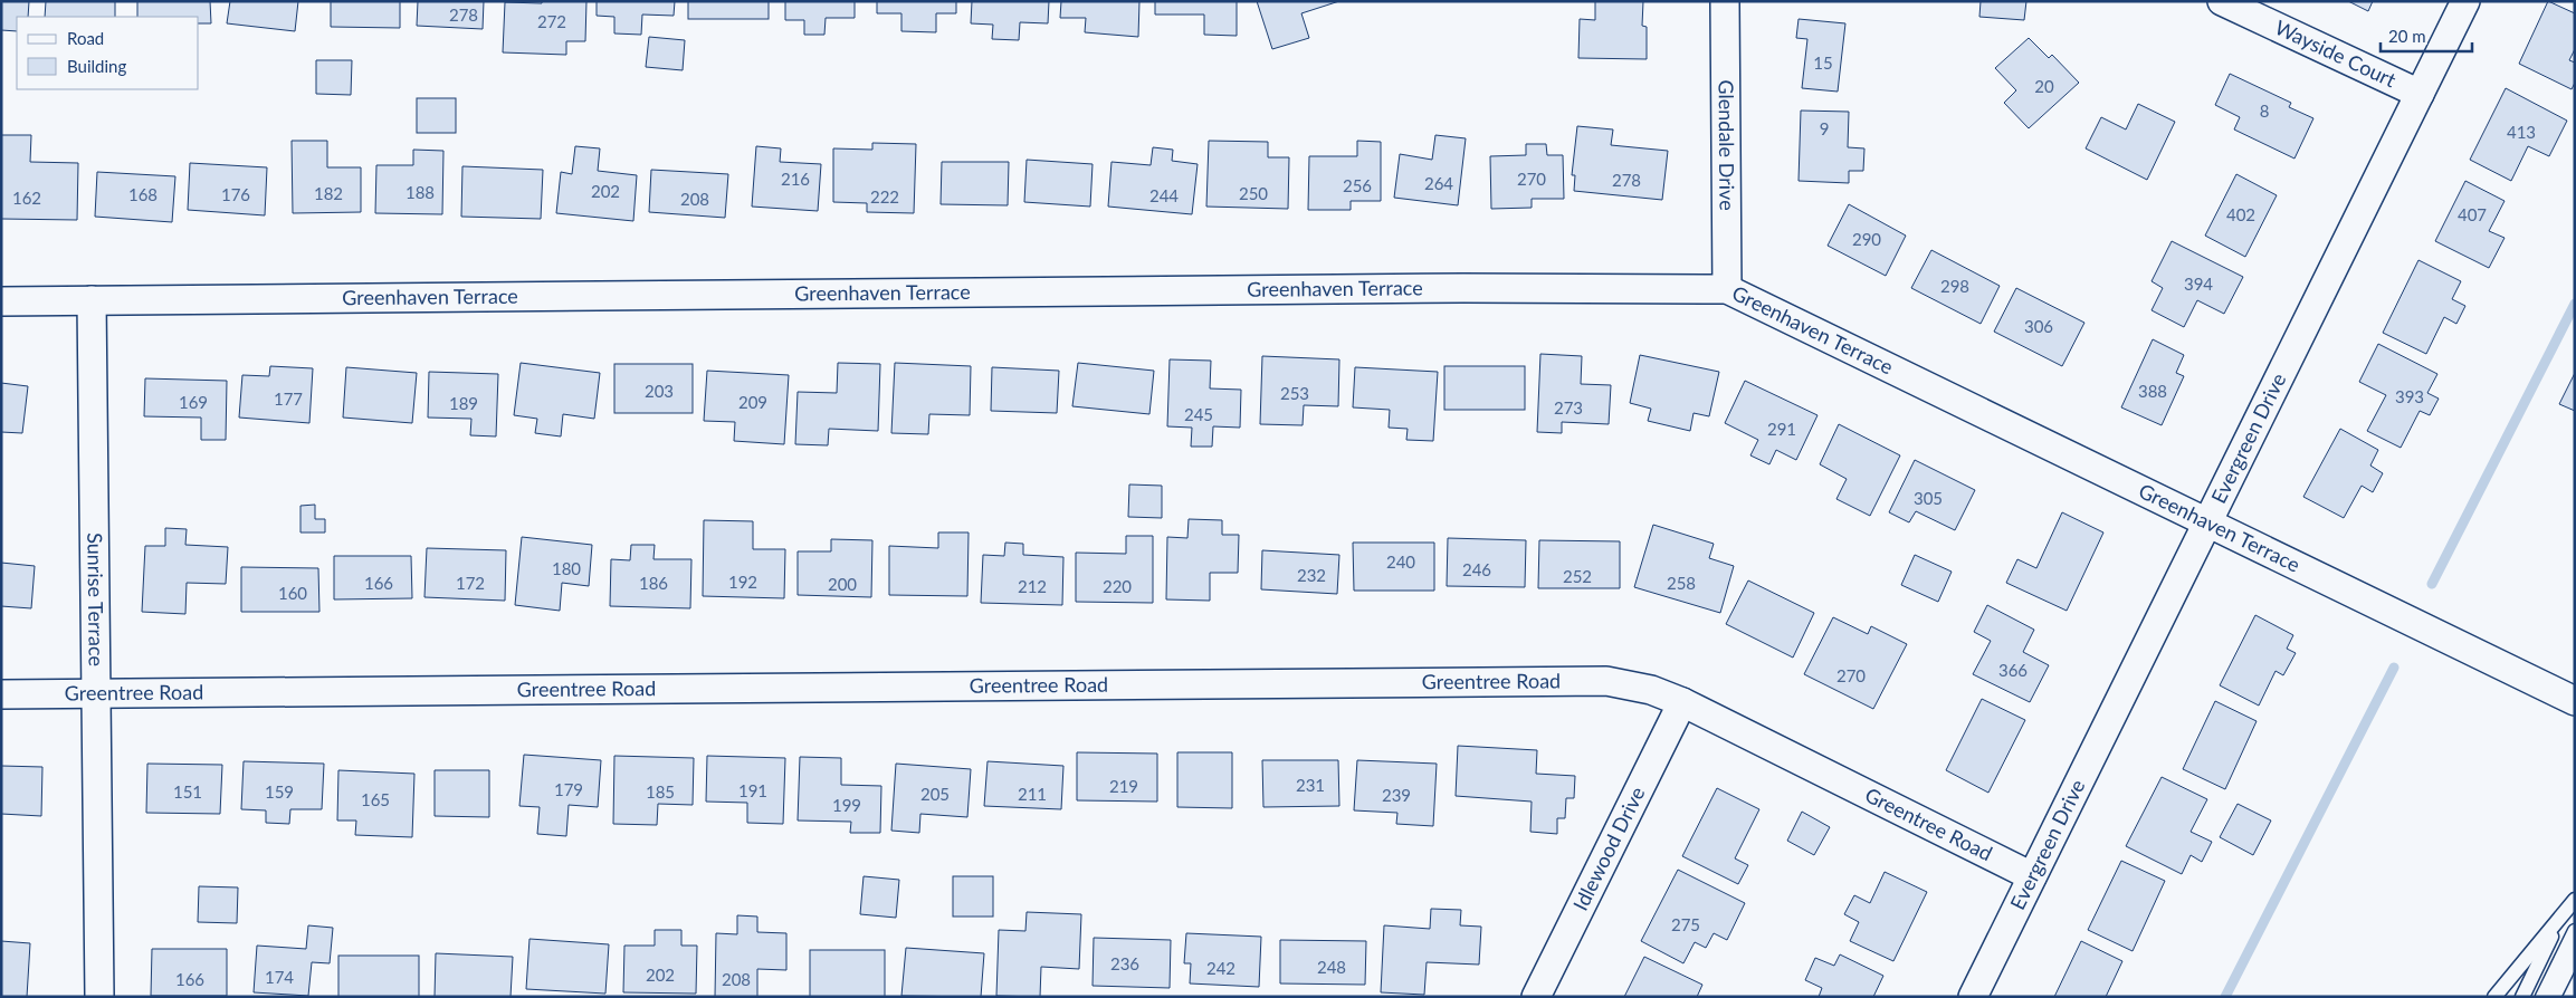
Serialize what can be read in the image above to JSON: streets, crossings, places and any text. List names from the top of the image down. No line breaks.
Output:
{"streets":{"street":["Wayside Court","Glendale Drive","Greenhaven Terrace","Evergreen Drive","Sunrise Terrace","Greentree Road","Idlewood Drive"]},"crossings":[["Wayside Court","Evergreen Drive"],["Glendale Drive","Greenhaven Terrace"],["Greenhaven Terrace","Evergreen Drive"],["Greenhaven Terrace","Sunrise Terrace"],["Evergreen Drive","Greentree Road"],["Sunrise Terrace","Greentree Road"],["Greentree Road","Idlewood Drive"]],"house_numbers":["278","272","15","20","8","9","413","216","270","278","264","256","202","188","182","250","168","176","244","222","162","208","402","407","290","394","298","306","203","388","253","393","177","169","209","189","273","245","291","305","240","180","246","232","252","192","166","172","186","258","200","212","220","160","366","270","231","219","179","191","151","159","185","205","211","239","165","199","275","236","248","242","202","174","166","208"],"legend":["Road","Building"],"scale_bar":"20 m"}
